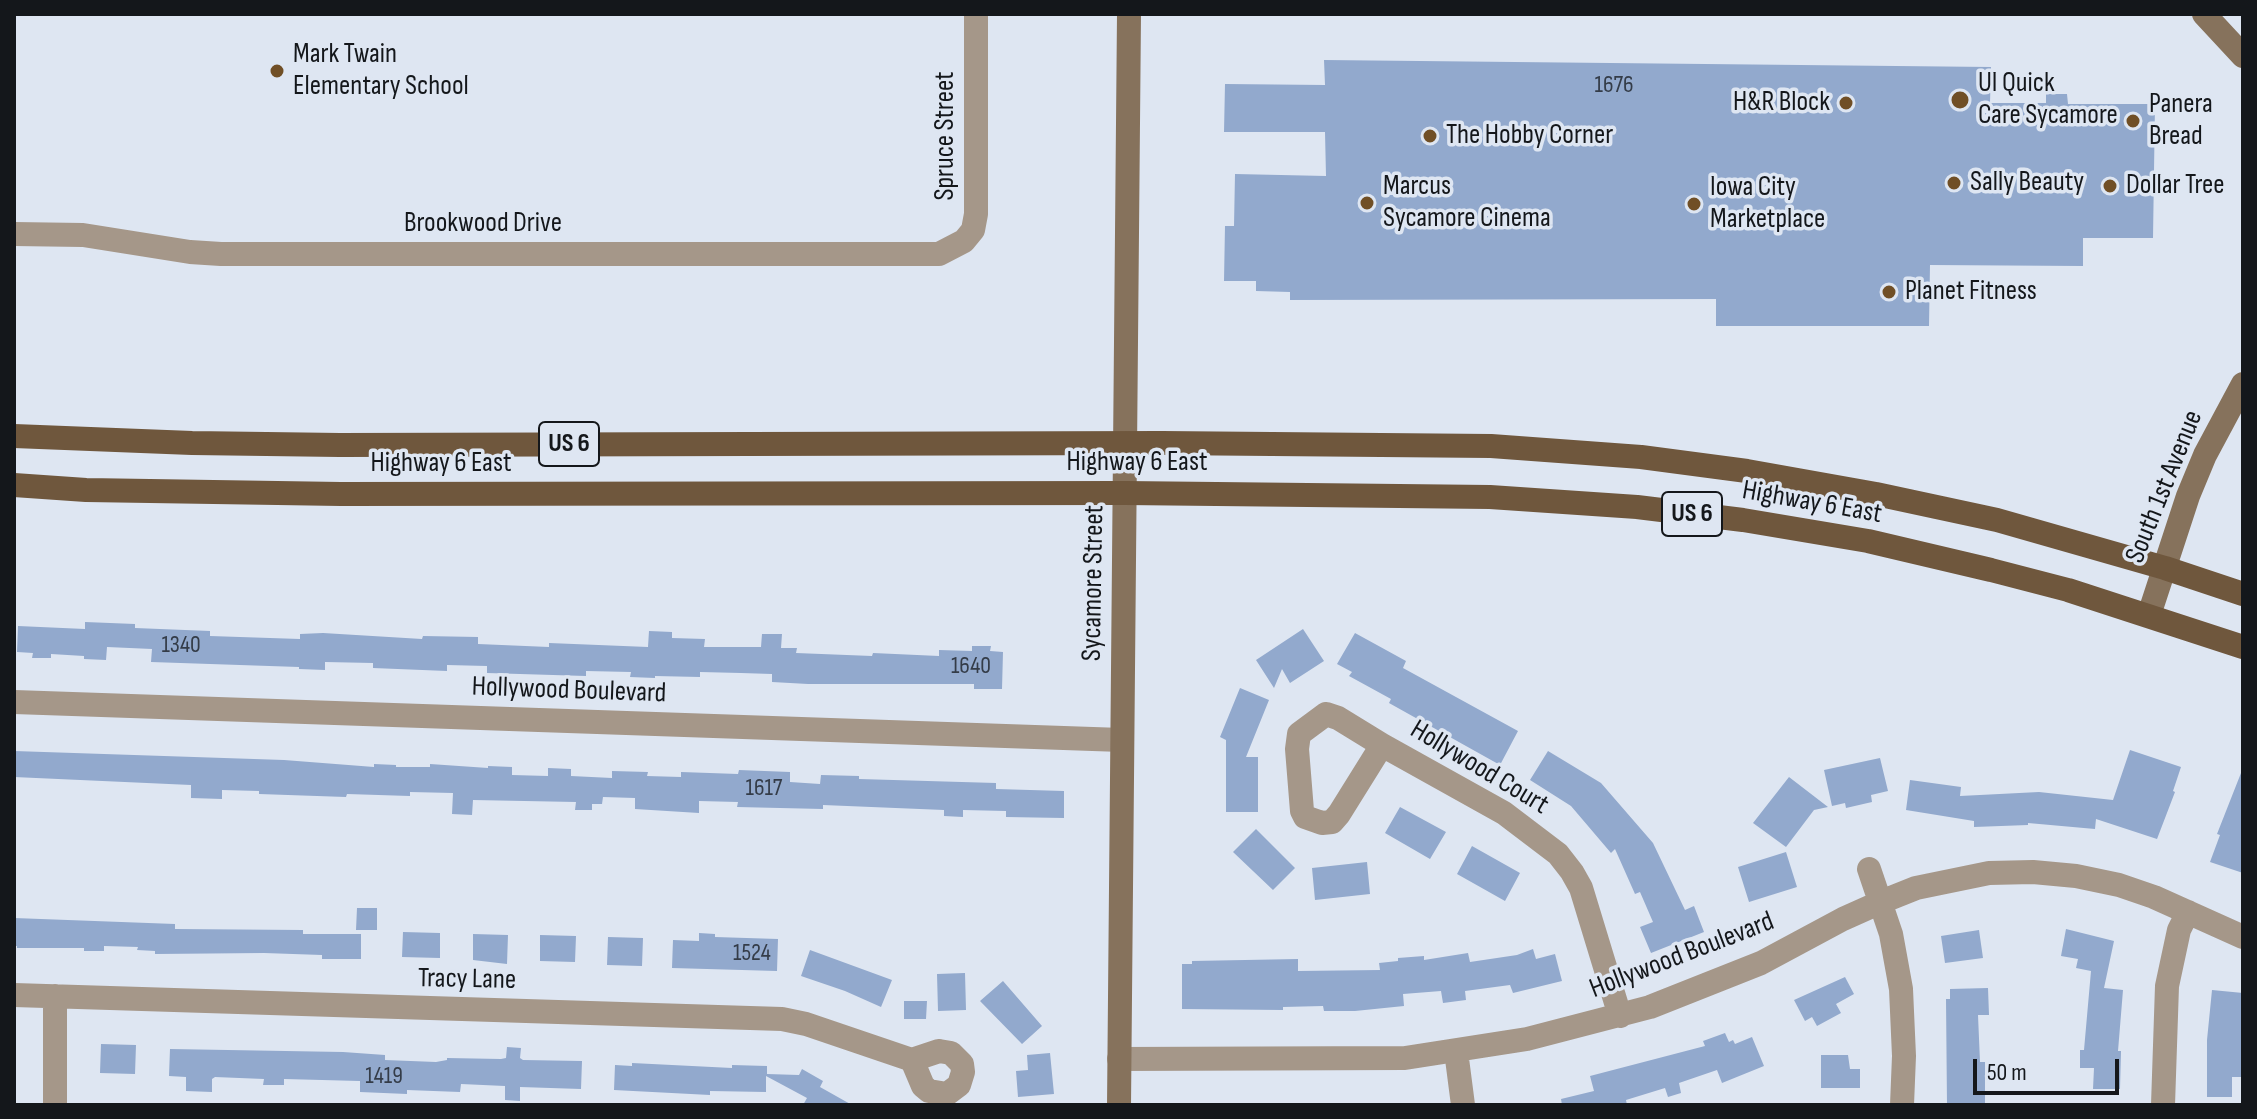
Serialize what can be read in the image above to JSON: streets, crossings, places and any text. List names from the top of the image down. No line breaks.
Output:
{"streets":{"main road":["US 6","Highway 6 East"],"street":["Spruce Street","Brookwood Drive","South 1st Avenue","Sycamore Street","Hollywood Boulevard","Hollywood Court","Tracy Lane"]},"crossings":[["Spruce Street","Brookwood Drive"],["Highway 6 East","South 1st Avenue"],["Highway 6 East","Sycamore Street"],["Sycamore Street","Hollywood Boulevard"],["Hollywood Boulevard","Hollywood Court"]],"places":["Mark Twain Elementary School","UI Quick Care Sycamore","H&R Block","Panera Bread","The Hobby Corner","Sally Beauty","Dollar Tree","Marcus Sycamore Cinema","Iowa City Marketplace","Planet Fitness"],"house_numbers":["1676","1340","1640","1617","1524","1419"],"scale_bar":"50 m"}
